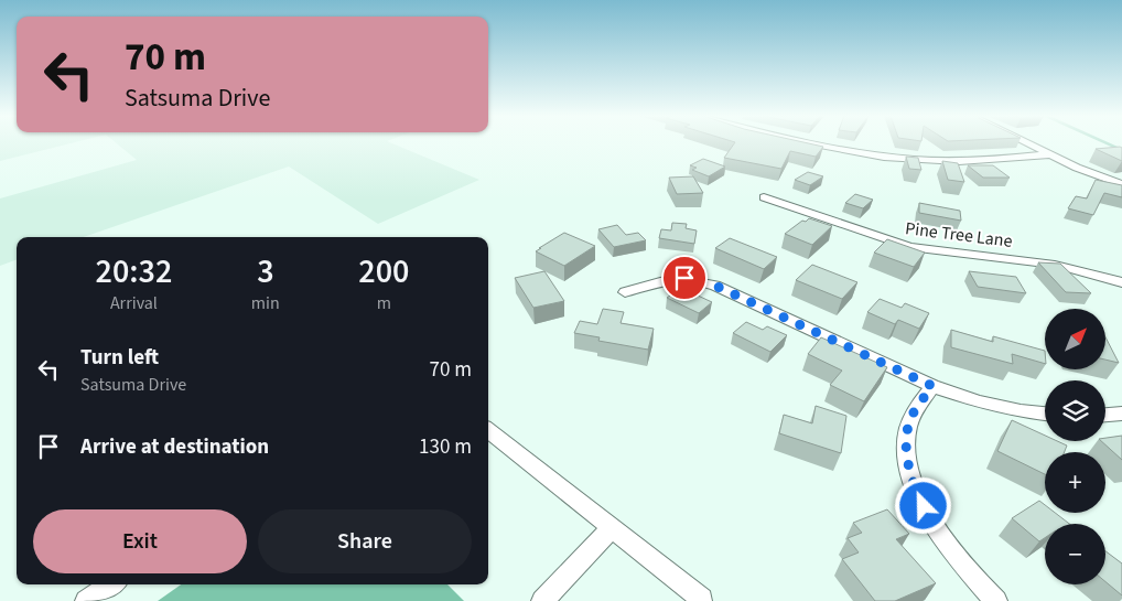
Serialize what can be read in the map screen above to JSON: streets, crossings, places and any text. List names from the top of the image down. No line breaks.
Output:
{"streets":{"street":["Pine Tree Lane"]},"north":"top right","page":{"turn":["70 m","Satsuma Drive"],"eta":["20:32","Arrival","3","min","200","m"],"map_buttons":["+","−"],"list":[{"name":"Turn left","note":"Satsuma Drive","value":"70 m"},{"name":"Arrive at destination","value":"130 m"}],"buttons":["Exit","Share"]}}
